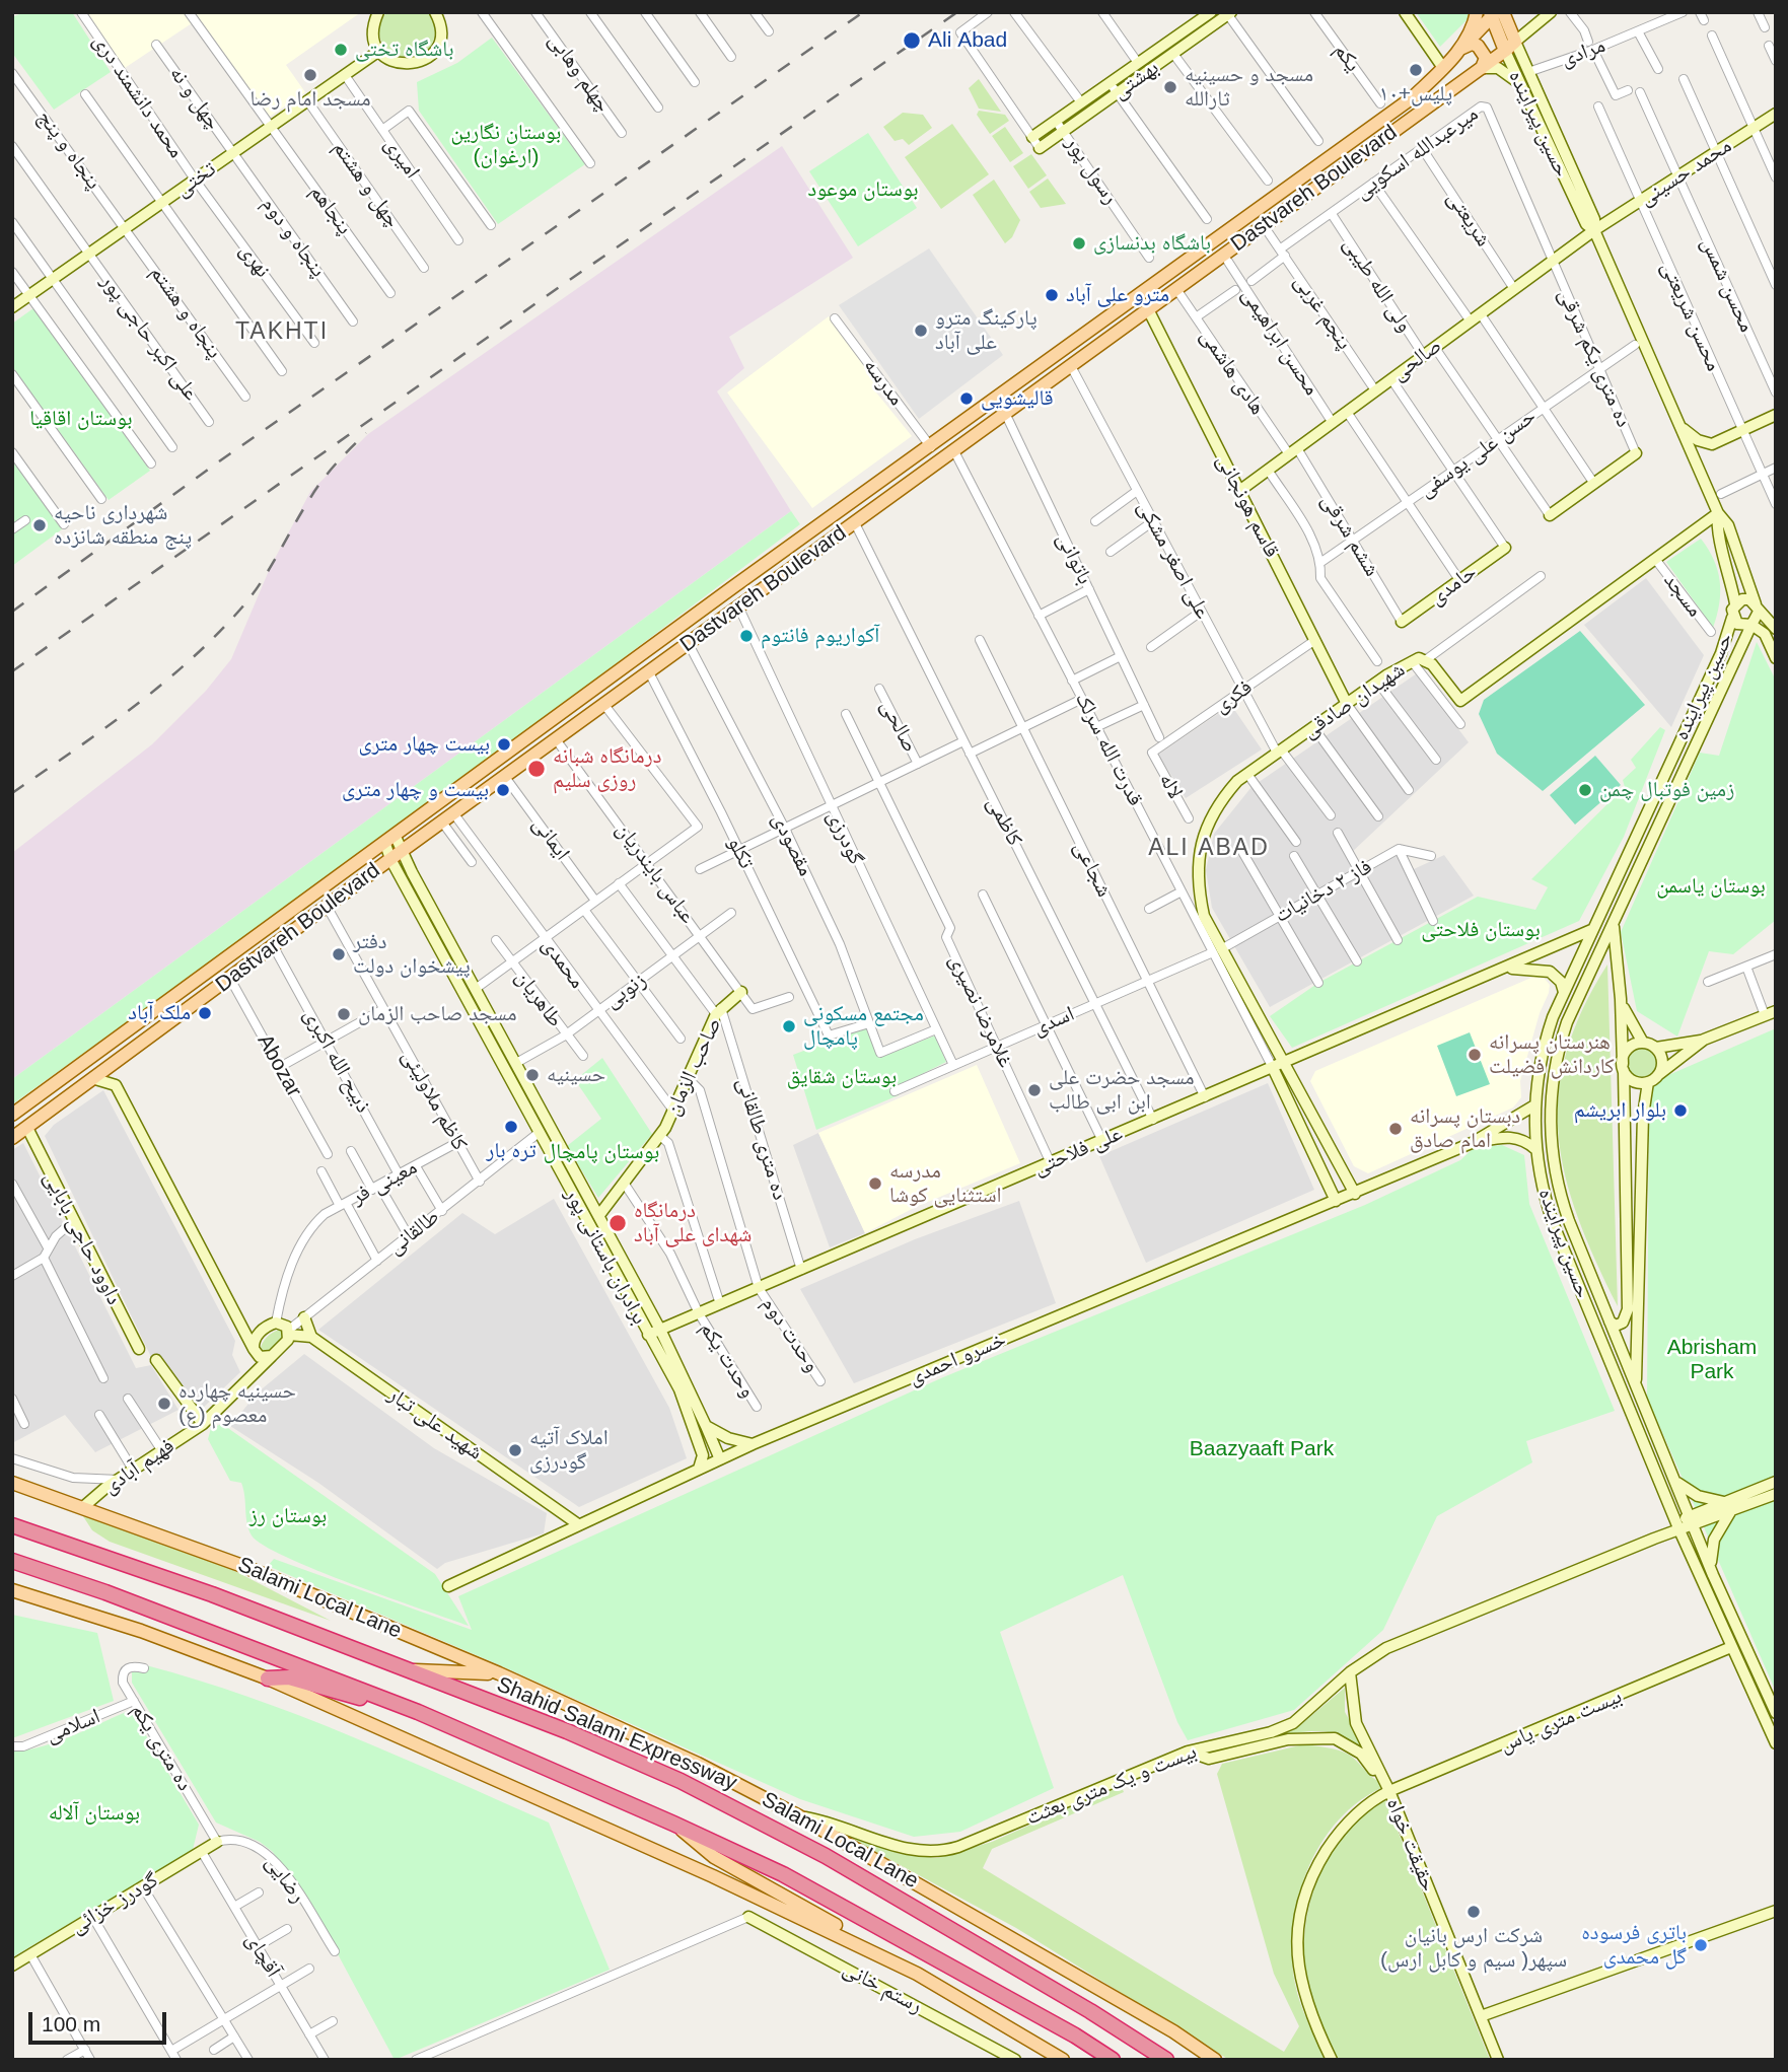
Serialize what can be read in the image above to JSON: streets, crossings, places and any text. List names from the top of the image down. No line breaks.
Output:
{"streets":{"highway":["Shahid Salami Expressway"],"main road":["حسین پیراینده","Dastvareh Boulevard","Salami Local Lane"],"street":["مرادی","یکم","چهلم وهابی","بهشتی","محمد دانشمند دری","چهل و نه","پنجاه و پنج","میرعبدالله اسکویی","امیری","رسول پور","محمد حسینی","تختی","چهل و هشتم","پنجاهم","شریعتی","پنجاه و دوم","نهری","ولی الله طیبی","محسن شمس","پنجاه و هشتم","پنجم غربی","محسن شریعتی","علی اکبر حاجی پور","محسن ابراهیمی","ده متری یکم شرقی","صالحی","هادی هاشمی","مدرسه","حسن علی یوسفی","قاسم هونجانی","ششم شرقی","باتوانی","علی اصغر مشکی","حامدی","مسجد","فکری","شهیدان صادقی","قدرت الله سرلک","لاله","کاظمی","گودرزی","ایمانی","مقصودی","تکلو","شجاعی","عباس بایندریان","فاز ۲ دخانیات","محمدی","زنوبی","طاهریان","غلامرضا نصیری","اسدی","ذبیح الله اکبری","Abozar","صاحب الزمان","کاظم ملاولیئی","ده متری طالقانی","علی فلاحتی","معینی فر","طالقانی","داوود حاجی بابایی","برادران باستانی پور","وحدت دوم","خسرو احمدی","وحدت یکم","شهید علی تبار","فهیم آبادی","بیست متری یاس","اسلامی","ده متری یکم","بیست و یک متری بعثت","حقیقت خواه","رضایی","گودرز خزائی","آقچای","رستم خانی"]},"crossings":[["مرادی","حسین پیراینده"],["بهشتی","رسول پور"],["محمد دانشمند دری","تختی"],["محمد دانشمند دری","نهری"],["چهل و نه","تختی"],["چهل و نه","پنجاه و دوم"],["حسین پیراینده","محمد حسینی"],["حسین پیراینده","Dastvareh Boulevard"],["حسین پیراینده","صالحی"],["حسین پیراینده","شهیدان صادقی"],["حسین پیراینده","علی فلاحتی"],["حسین پیراینده","بیست متری یاس"],["حسین پیراینده","بیست و یک متری بعثت"],["پنجاه و پنج","تختی"],["پنجاه و پنج","پنجاه و هشتم"],["میرعبدالله اسکویی","شریعتی"],["میرعبدالله اسکویی","ولی الله طیبی"],["میرعبدالله اسکویی","پنجم غربی"],["میرعبدالله اسکویی","ده متری یکم شرقی"],["میرعبدالله اسکویی","صالحی"],["امیری","تختی"],["محمد حسینی","محسن شمس"],["محمد حسینی","محسن شریعتی"],["محمد حسینی","صالحی"],["تختی","چهل و هشتم"],["تختی","پنجاهم"],["تختی","پنجاه و دوم"],["تختی","نهری"],["تختی","پنجاه و هشتم"],["تختی","علی اکبر حاجی پور"],["Dastvareh Boulevard","هادی هاشمی"],["Dastvareh Boulevard","مدرسه"],["Dastvareh Boulevard","قاسم هونجانی"],["Dastvareh Boulevard","باتوانی"],["Dastvareh Boulevard","علی اصغر مشکی"],["Dastvareh Boulevard","قدرت الله سرلک"],["Dastvareh Boulevard","کاظمی"],["Dastvareh Boulevard","گودرزی"],["Dastvareh Boulevard","ایمانی"],["Dastvareh Boulevard","مقصودی"],["Dastvareh Boulevard","تکلو"],["Dastvareh Boulevard","عباس بایندریان"],["Dastvareh Boulevard","محمدی"],["Dastvareh Boulevard","ذبیح الله اکبری"],["Dastvareh Boulevard","Abozar"],["Dastvareh Boulevard","کاظم ملاولیئی"],["Dastvareh Boulevard","داوود حاجی بابایی"],["Dastvareh Boulevard","برادران باستانی پور"],["شریعتی","صالحی"],["ولی الله طیبی","صالحی"],["پنجم غربی","صالحی"],["محسن ابراهیمی","صالحی"],["ده متری یکم شرقی","صالحی"],["ده متری یکم شرقی","حسن علی یوسفی"],["صالحی","هادی هاشمی"],["صالحی","قاسم هونجانی"],["صالحی","ششم شرقی"],["هادی هاشمی","ششم شرقی"],["حسن علی یوسفی","ششم شرقی"],["قاسم هونجانی","فکری"],["قاسم هونجانی","شهیدان صادقی"],["ششم شرقی","حامدی"],["علی اصغر مشکی","فکری"],["علی اصغر مشکی","شهیدان صادقی"],["مسجد","شهیدان صادقی"],["فکری","لاله"],["شهیدان صادقی","قدرت الله سرلک"],["شهیدان صادقی","فاز ۲ دخانیات"],["شهیدان صادقی","اسدی"],["شهیدان صادقی","علی فلاحتی"],["قدرت الله سرلک","فاز ۲ دخانیات"],["قدرت الله سرلک","اسدی"],["قدرت الله سرلک","علی فلاحتی"],["قدرت الله سرلک","خسرو احمدی"],["کاظمی","اسدی"],["کاظمی","علی فلاحتی"],["گودرزی","مقصودی"],["گودرزی","اسدی"],["مقصودی","تکلو"],["شجاعی","اسدی"],["شجاعی","علی فلاحتی"],["عباس بایندریان","زنوبی"],["عباس بایندریان","صاحب الزمان"],["فاز ۲ دخانیات","اسدی"],["محمدی","زنوبی"],["محمدی","صاحب الزمان"],["زنوبی","طاهریان"],["زنوبی","برادران باستانی پور"],["غلامرضا نصیری","اسدی"],["غلامرضا نصیری","علی فلاحتی"],["ذبیح الله اکبری","معینی فر"],["صاحب الزمان","ده متری طالقانی"],["صاحب الزمان","برادران باستانی پور"],["صاحب الزمان","وحدت دوم"],["صاحب الزمان","وحدت یکم"],["کاظم ملاولیئی","معینی فر"],["کاظم ملاولیئی","طالقانی"],["ده متری طالقانی","علی فلاحتی"],["علی فلاحتی","برادران باستانی پور"],["علی فلاحتی","وحدت دوم"],["علی فلاحتی","وحدت یکم"],["طالقانی","برادران باستانی پور"],["طالقانی","شهید علی تبار"],["طالقانی","فهیم آبادی"],["برادران باستانی پور","خسرو احمدی"],["خسرو احمدی","شهید علی تبار"],["شهید علی تبار","فهیم آبادی"],["فهیم آبادی","Salami Local Lane"],["Salami Local Lane","بیست و یک متری بعثت"],["بیست متری یاس","حقیقت خواه"],["اسلامی","ده متری یکم"],["ده متری یکم","رضایی"],["ده متری یکم","گودرز خزائی"],["بیست و یک متری بعثت","حقیقت خواه"],["رضایی","گودرز خزائی"],["گودرز خزائی","آقچای"]],"districts":["TAKHTI","ALI ABAD"],"parks":["بوستان نگارین (ارغوان)","بوستان موعود","بوستان اقاقیا","بوستان یاسمن","بوستان فلاحتی","بوستان شقایق","بوستان پامچال","Abrisham Park","Baazyaaft Park","بوستان رز","بوستان آلاله"],"places":["Ali Abad","باشگاه تختی","پلیس+۱۰","مسجد امام رضا","مسجد و حسینیه ثارالله","باشگاه بدنسازی","مترو علی آباد","پارکینگ مترو علی آباد","قالیشویی","شهرداری ناحیه پنج منطقه شانزده","آکواریوم فانتوم","بیست چهار متری","درمانگاه شبانه روزی سلیم","بیست و چهار متری","زمین فوتبال چمن","دفتر پیشخوان دولت","ملک آباد","مسجد صاحب الزمان","مجتمع مسکونی پامچال","هنرستان پسرانه کاردانش فضیلت","حسینیه","مسجد حضرت علی ابن ابی طالب","بلوار ابریشم","تره بار","دبستان پسرانه امام صادق","مدرسه استثنایی کوشا","درمانگاه شهدای علی آباد","حسینیه چهارده معصوم (ع)","املاک آتیه گودرزی","شرکت ارس بانیان سپهر( سیم و کابل ارس)","باتری فرسوده گل محمدی"],"scale_bar":"100 m"}
